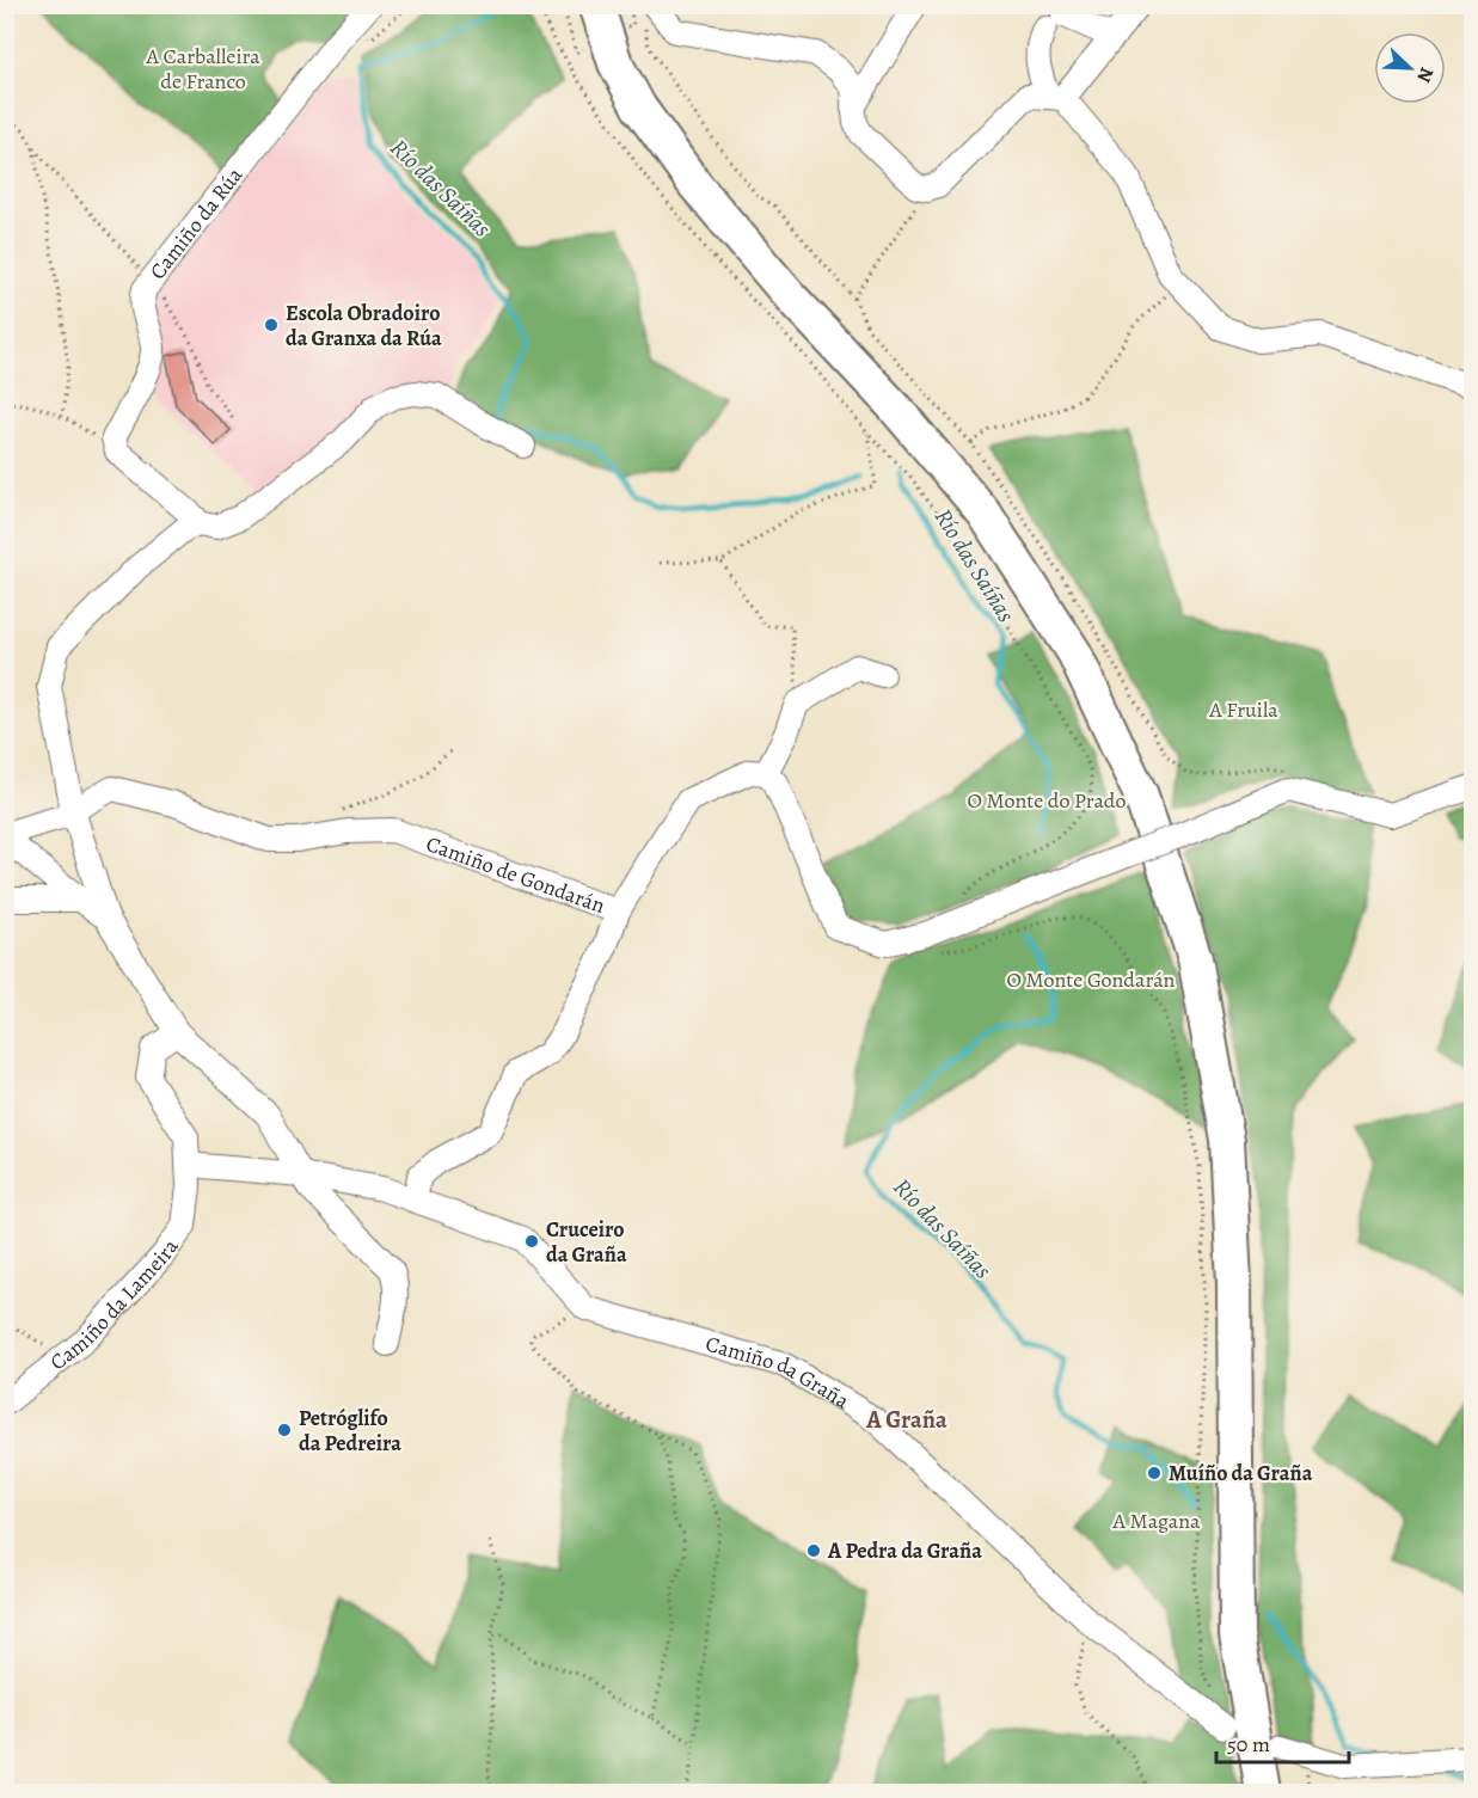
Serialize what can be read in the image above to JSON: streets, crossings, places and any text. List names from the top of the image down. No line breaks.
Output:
{"streets":{"street":["Camiño da Rúa","Camiño de Gondarán","Camiño da Lameira","Camiño da Graña"]},"districts":["A Graña"],"water":["Río das Saíñas"],"parks":["A Carballeira de Franco","A Fruila","O Monte do Prado","O Monte Gondarán","A Magana"],"places":["Escola Obradoiro da Granxa da Rúa","Cruceiro da Graña","Petróglifo da Pedreira","Muíño da Graña","A Pedra da Graña"],"scale_bar":"50 m","north":"bottom right"}
